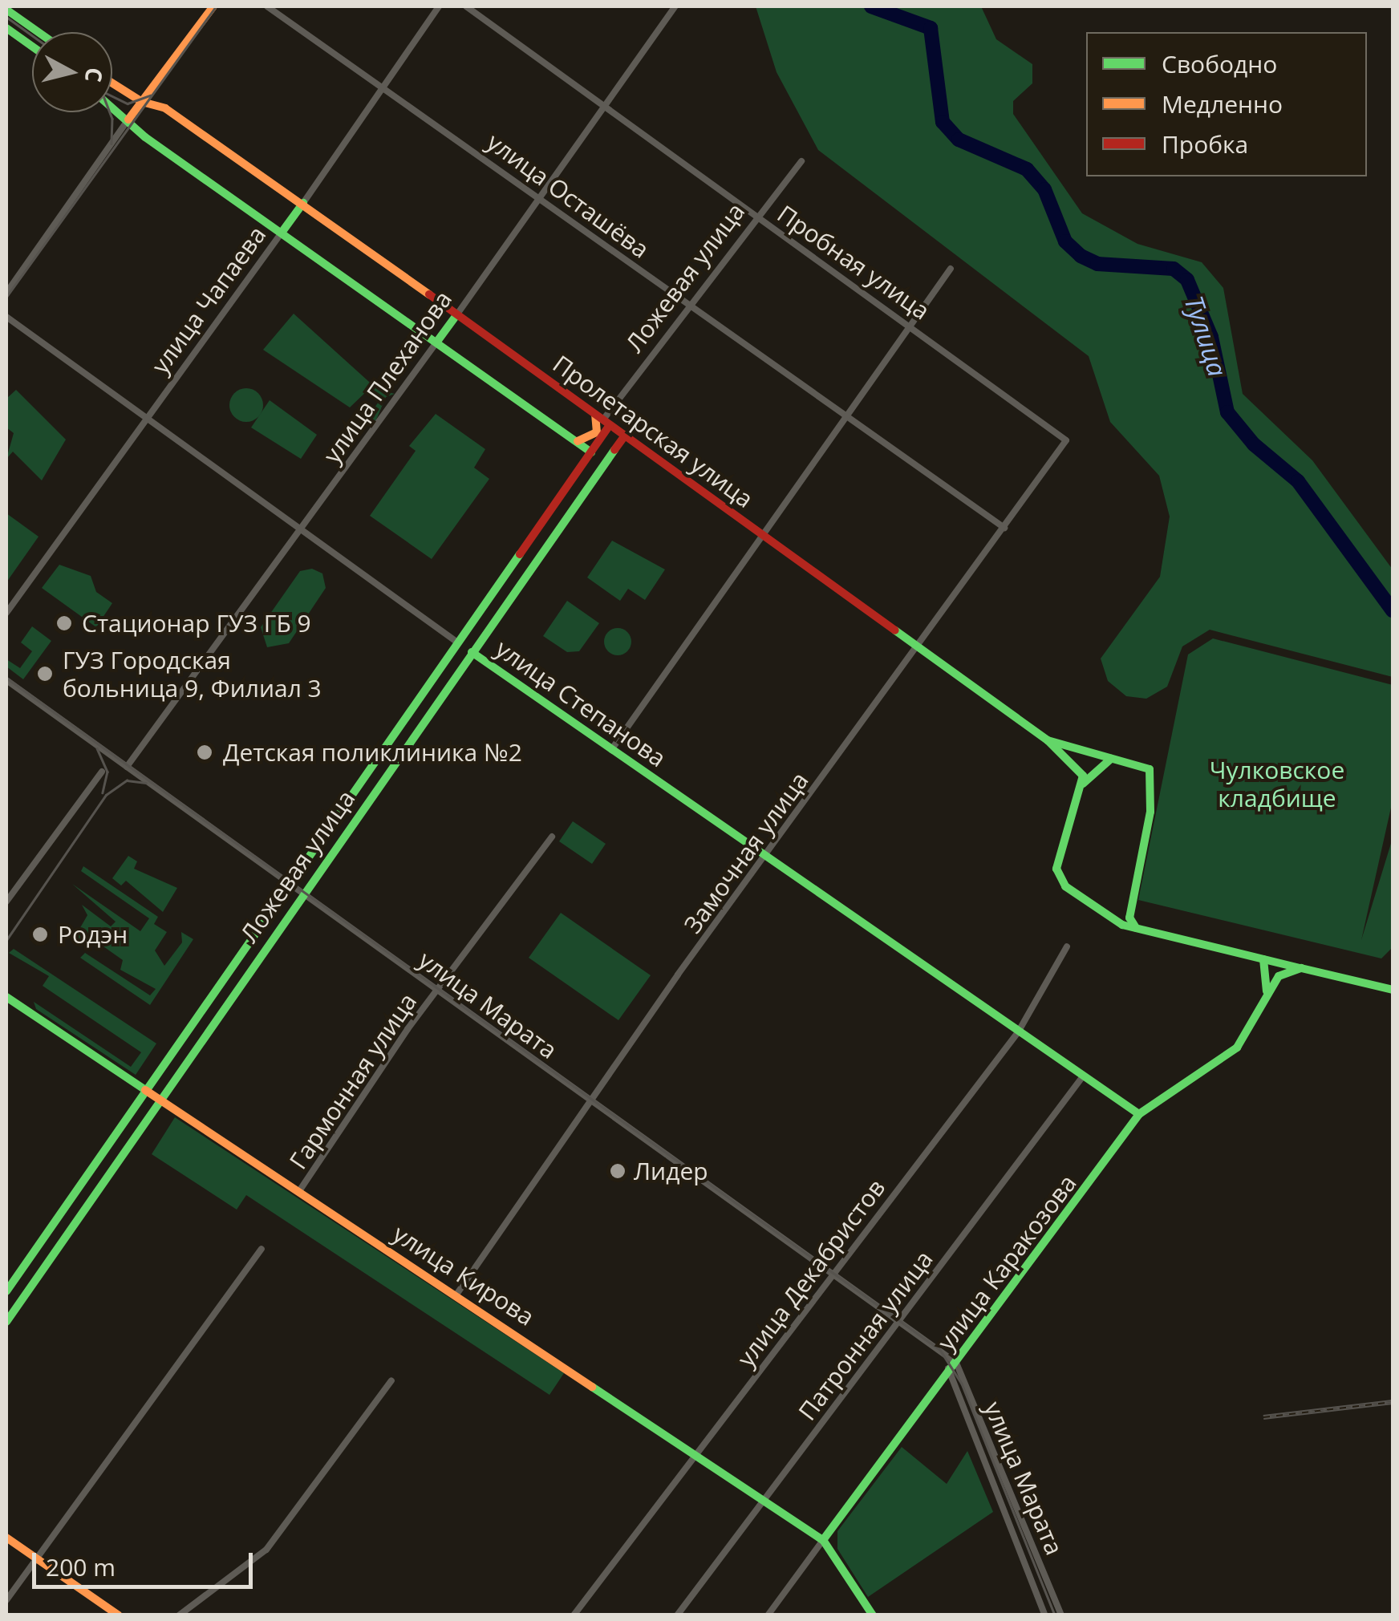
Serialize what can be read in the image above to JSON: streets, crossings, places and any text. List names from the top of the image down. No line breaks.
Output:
{"streets":{"main road":["Ложевая улица","улица Чапаева","улица Плеханова","Пролетарская улица","улица Степанова","улица Каракозова","улица Кирова"],"street":["улица Осташёва","Пробная улица","Замочная улица","улица Марата","Гармонная улица","улица Декабристов","Патронная улица"]},"crossings":[["улица Осташёва","Ложевая улица"],["улица Осташёва","улица Чапаева"],["улица Осташёва","улица Плеханова"],["улица Осташёва","Замочная улица"],["Пробная улица","Ложевая улица"],["Пробная улица","улица Плеханова"],["Пробная улица","Замочная улица"],["Ложевая улица","Пролетарская улица"],["Ложевая улица","улица Степанова"],["Ложевая улица","улица Марата"],["Ложевая улица","улица Кирова"],["улица Чапаева","Пролетарская улица"],["улица Чапаева","улица Степанова"],["улица Плеханова","Пролетарская улица"],["улица Плеханова","улица Степанова"],["улица Плеханова","улица Марата"],["Пролетарская улица","Замочная улица"],["улица Степанова","Замочная улица"],["улица Степанова","улица Каракозова"],["улица Степанова","улица Декабристов"],["улица Степанова","Патронная улица"],["Замочная улица","улица Марата"],["Замочная улица","улица Кирова"],["улица Марата","Гармонная улица"],["улица Марата","улица Каракозова"],["улица Марата","улица Декабристов"],["улица Марата","Патронная улица"],["Гармонная улица","улица Кирова"],["улица Каракозова","улица Кирова"],["улица Декабристов","улица Кирова"],["улица Кирова","Патронная улица"]],"water":["Тулица"],"parks":["Чулковское кладбище"],"places":["Стационар ГУЗ ГБ 9","ГУЗ Городская больница 9, Филиал 3","Детская поликлиника №2","Родэн","Лидер"],"legend":["Свободно","Медленно","Пробка"],"scale_bar":"200 m","north":"right"}
